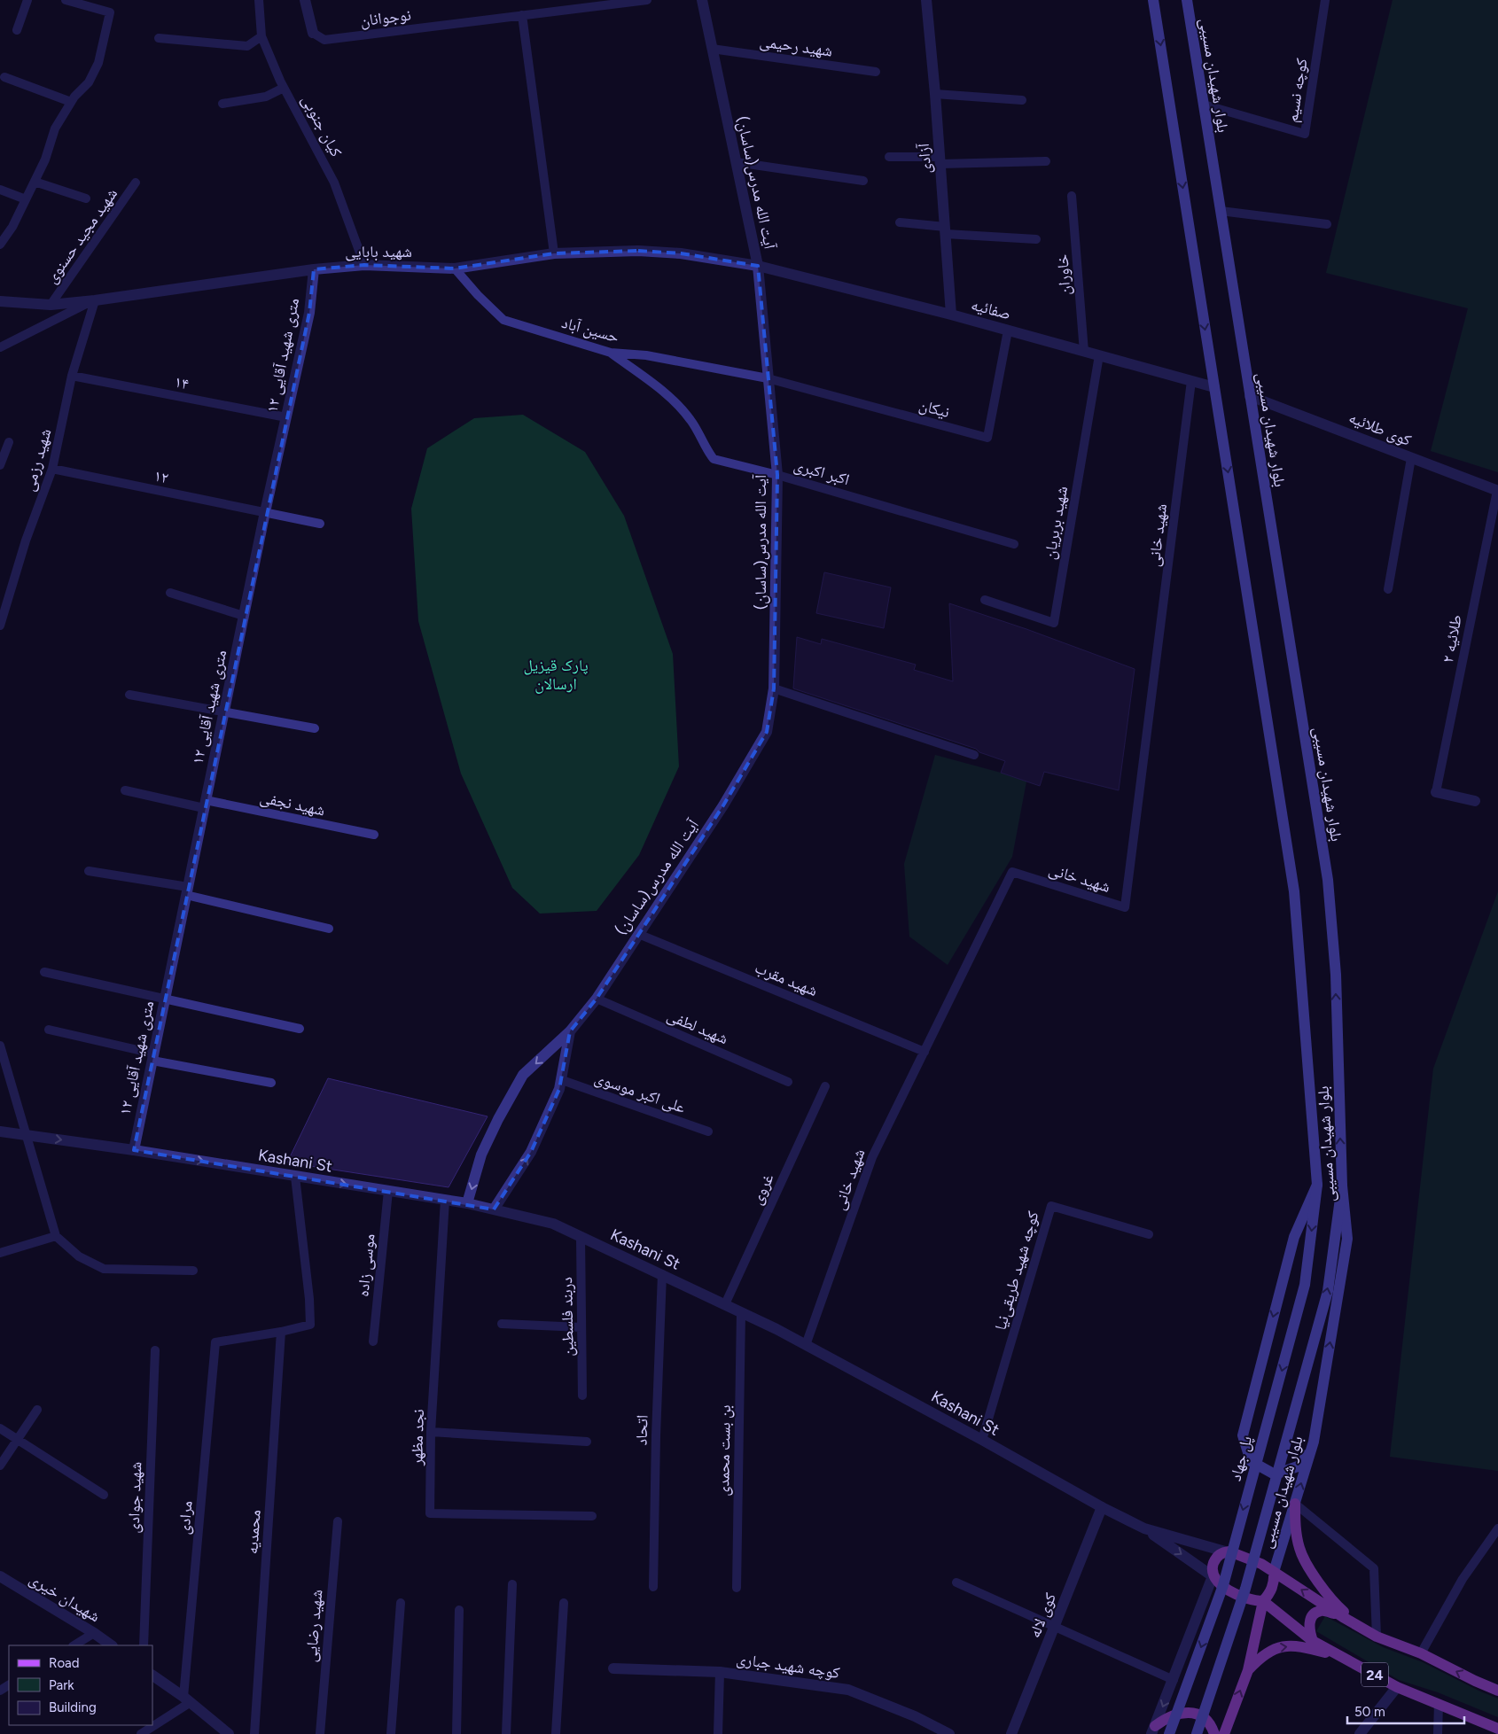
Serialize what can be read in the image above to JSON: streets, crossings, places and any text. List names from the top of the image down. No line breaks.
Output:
{"streets":{"main road":["بلوار شهیدان مسیبی","پل جهاد","24"],"street":["آزادی","آیت الله مدرس(ساسان)","شهید بابایی","صفائیه","۱۲ متری شهید آقایی","کوی طلائیه","Kashani St","شهیدان خیری","کوی لاله","کوچه شهید جباری"],"lane":["نوجوانان","شهید رحیمی","کوچه نسیم","کیان جنوبی","شهید مجید حسنوی","خاوران","حسین آباد","۱۴","نیکان","شهید رزمی","اکبر اکبری","۱۲","شهید بربریان","شهید خانی","طلائیه ۲","شهید نجفی","شهید مقرب","شهید لطفی","علی اکبر موسوی","غروی","موسی زاده","کوچه شهید طریقی‌نیا","دربند فلسطین","اتحاد","نجد مظهر","بن بست محمدی","شهید جوادی","مرادی","محمدیه","شهید رضایی"]},"crossings":[["شهید رحیمی","آیت الله مدرس(ساسان)"],["بلوار شهیدان مسیبی","کوچه نسیم"],["بلوار شهیدان مسیبی","صفائیه"],["بلوار شهیدان مسیبی","کوی طلائیه"],["بلوار شهیدان مسیبی","Kashani St"],["بلوار شهیدان مسیبی","پل جهاد"],["بلوار شهیدان مسیبی","24"],["کیان جنوبی","شهید بابایی"],["آزادی","صفائیه"],["آیت الله مدرس(ساسان)","شهید بابایی"],["آیت الله مدرس(ساسان)","صفائیه"],["آیت الله مدرس(ساسان)","حسین آباد"],["آیت الله مدرس(ساسان)","نیکان"],["آیت الله مدرس(ساسان)","اکبر اکبری"],["آیت الله مدرس(ساسان)","شهید مقرب"],["آیت الله مدرس(ساسان)","شهید لطفی"],["آیت الله مدرس(ساسان)","علی اکبر موسوی"],["آیت الله مدرس(ساسان)","Kashani St"],["شهید مجید حسنوی","شهید بابایی"],["شهید بابایی","صفائیه"],["شهید بابایی","حسین آباد"],["شهید بابایی","۱۲ متری شهید آقایی"],["شهید بابایی","شهید رزمی"],["خاوران","صفائیه"],["صفائیه","نیکان"],["صفائیه","شهید بربریان"],["صفائیه","شهید خانی"],["حسین آباد","نیکان"],["حسین آباد","اکبر اکبری"],["۱۲ متری شهید آقایی","۱۴"],["۱۲ متری شهید آقایی","۱۲"],["۱۲ متری شهید آقایی","شهید نجفی"],["۱۲ متری شهید آقایی","Kashani St"],["۱۴","شهید رزمی"],["کوی طلائیه","طلائیه ۲"],["شهید رزمی","۱۲"],["شهید خانی","شهید مقرب"],["شهید خانی","Kashani St"],["Kashani St","غروی"],["Kashani St","موسی زاده"],["Kashani St","کوچه شهید طریقی‌نیا"],["Kashani St","دربند فلسطین"],["Kashani St","اتحاد"],["Kashani St","نجد مظهر"],["Kashani St","بن بست محمدی"],["Kashani St","کوی لاله"],["Kashani St","24"],["مرادی","محمدیه"]],"parks":["پارک قیزیل ارسالان"],"legend":["Road","Park","Building"],"scale_bar":"50 m"}
